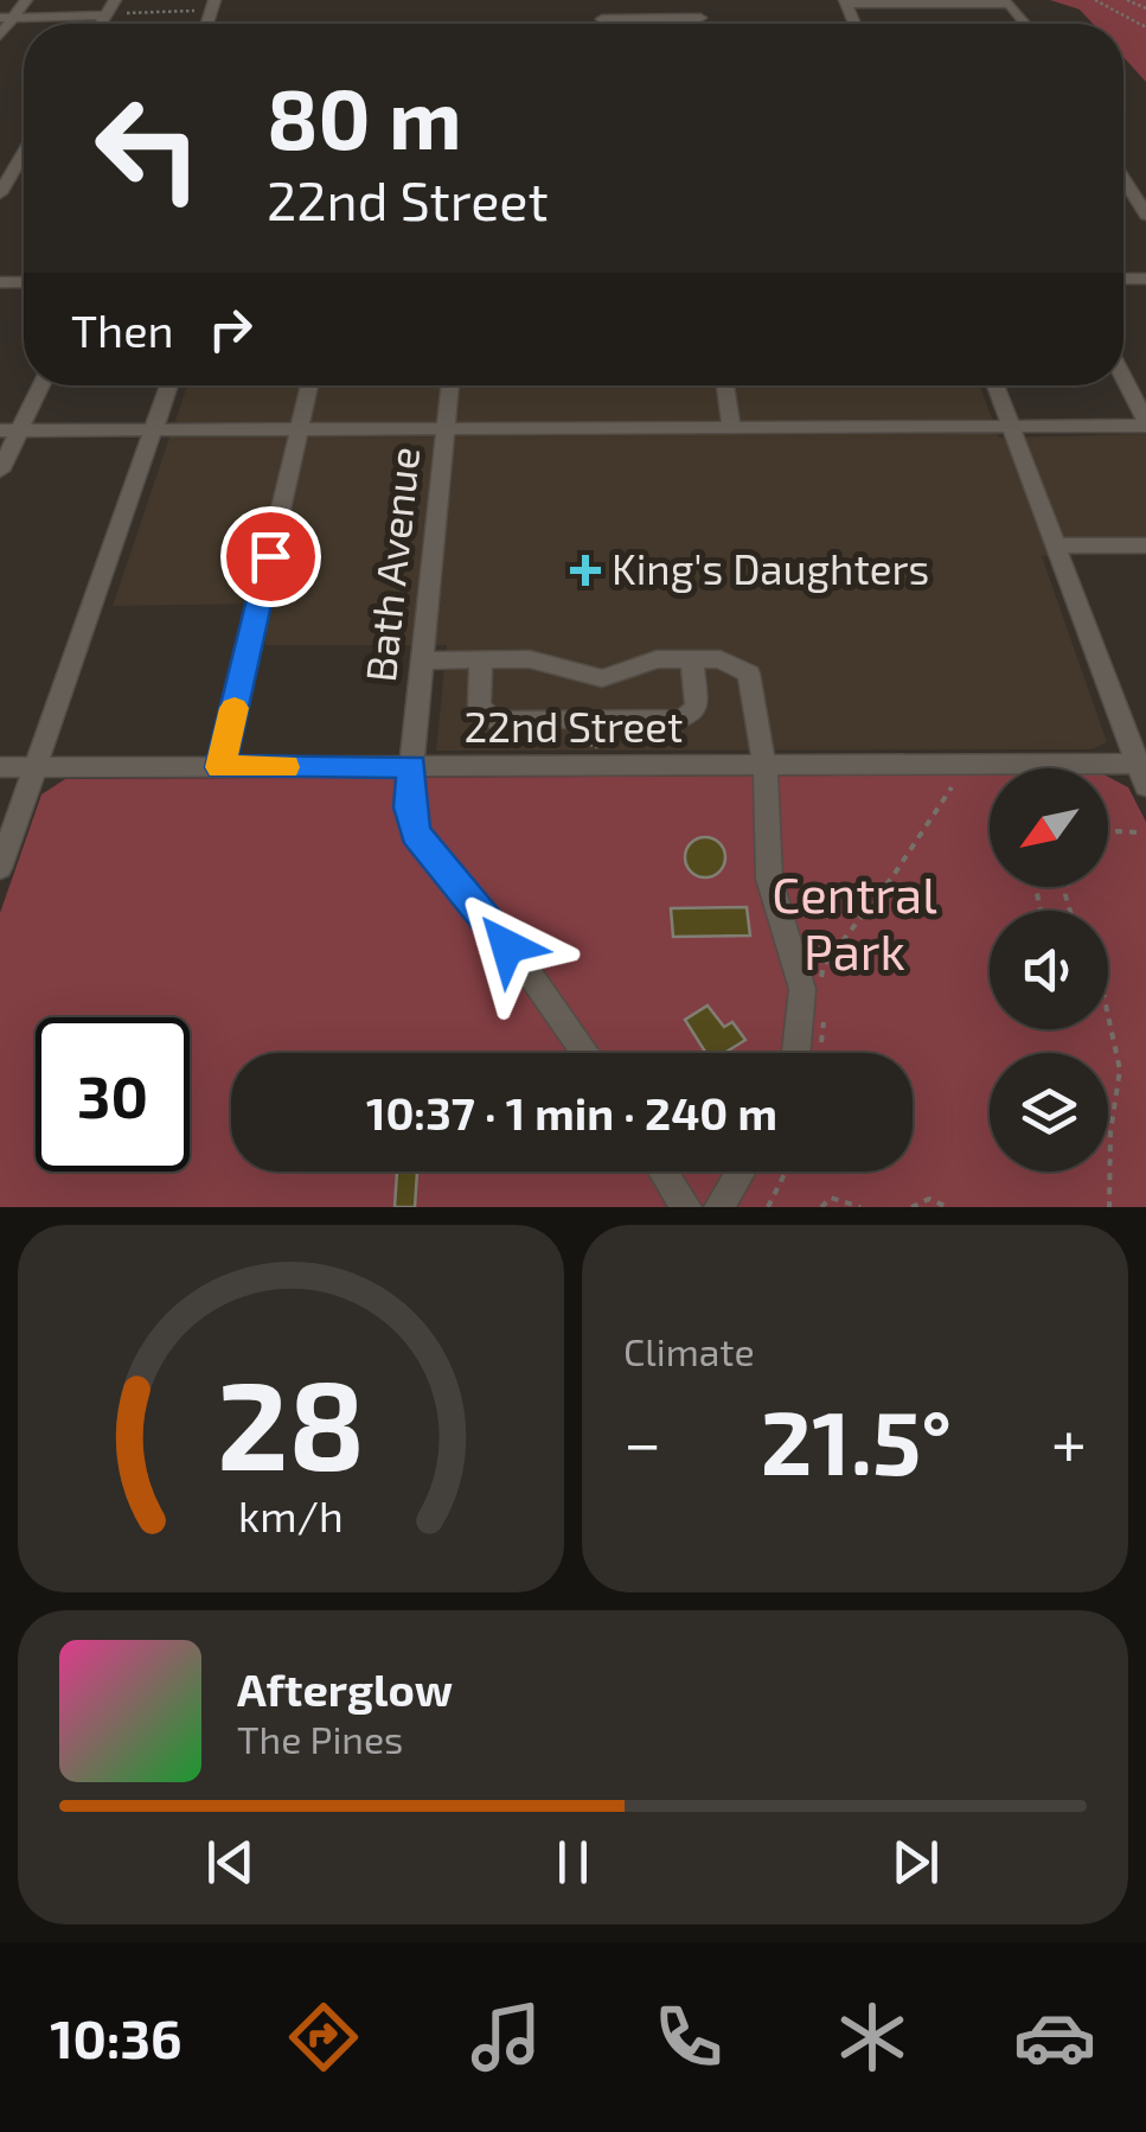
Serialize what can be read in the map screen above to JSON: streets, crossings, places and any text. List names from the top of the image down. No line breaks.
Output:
{"streets":{"street":["Bath Avenue","22nd Street"]},"crossings":[["Bath Avenue","22nd Street"]],"parks":["Central Park"],"places":{"health":["King's Daughters"]},"north":"bottom left","page":{"turn":["80 m","22nd Street"],"then":"Then","limit":"30","trip":"10:37 · 1 min · 240 m","tile":"Climate","heat":["−","21.5°","+"],"song":["Afterglow","The Pines"],"tabs":"10:36","gauge":["28","km/h"]}}
